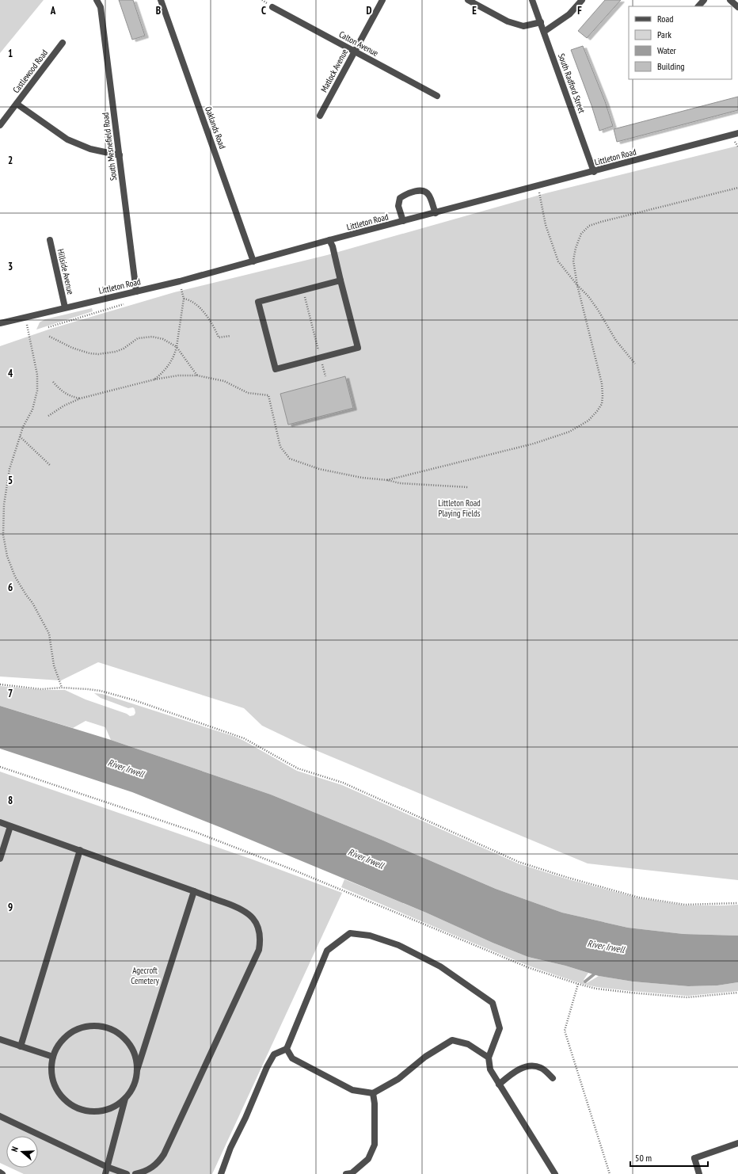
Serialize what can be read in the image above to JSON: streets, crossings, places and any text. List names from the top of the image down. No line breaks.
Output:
{"streets":{"street":["Calton Avenue","Matlock Avenue","Castlewood Road","South Radford Street","Oaklands Road","South Mesnefield Road","Littleton Road","Hillside Avenue"]},"crossings":[["Calton Avenue","Matlock Avenue"],["South Radford Street","Littleton Road"],["Oaklands Road","Littleton Road"],["South Mesnefield Road","Littleton Road"],["Littleton Road","Hillside Avenue"]],"water":["River Irwell"],"parks":["Littleton Road Playing Fields","Agecroft Cemetery"],"legend":["Road","Park","Water","Building"],"scale_bar":"50 m","north":"left","grid":{"columns":["A","B","C","D","E","F"],"rows":["1","2","3","4","5","6","7","8","9"]}}
